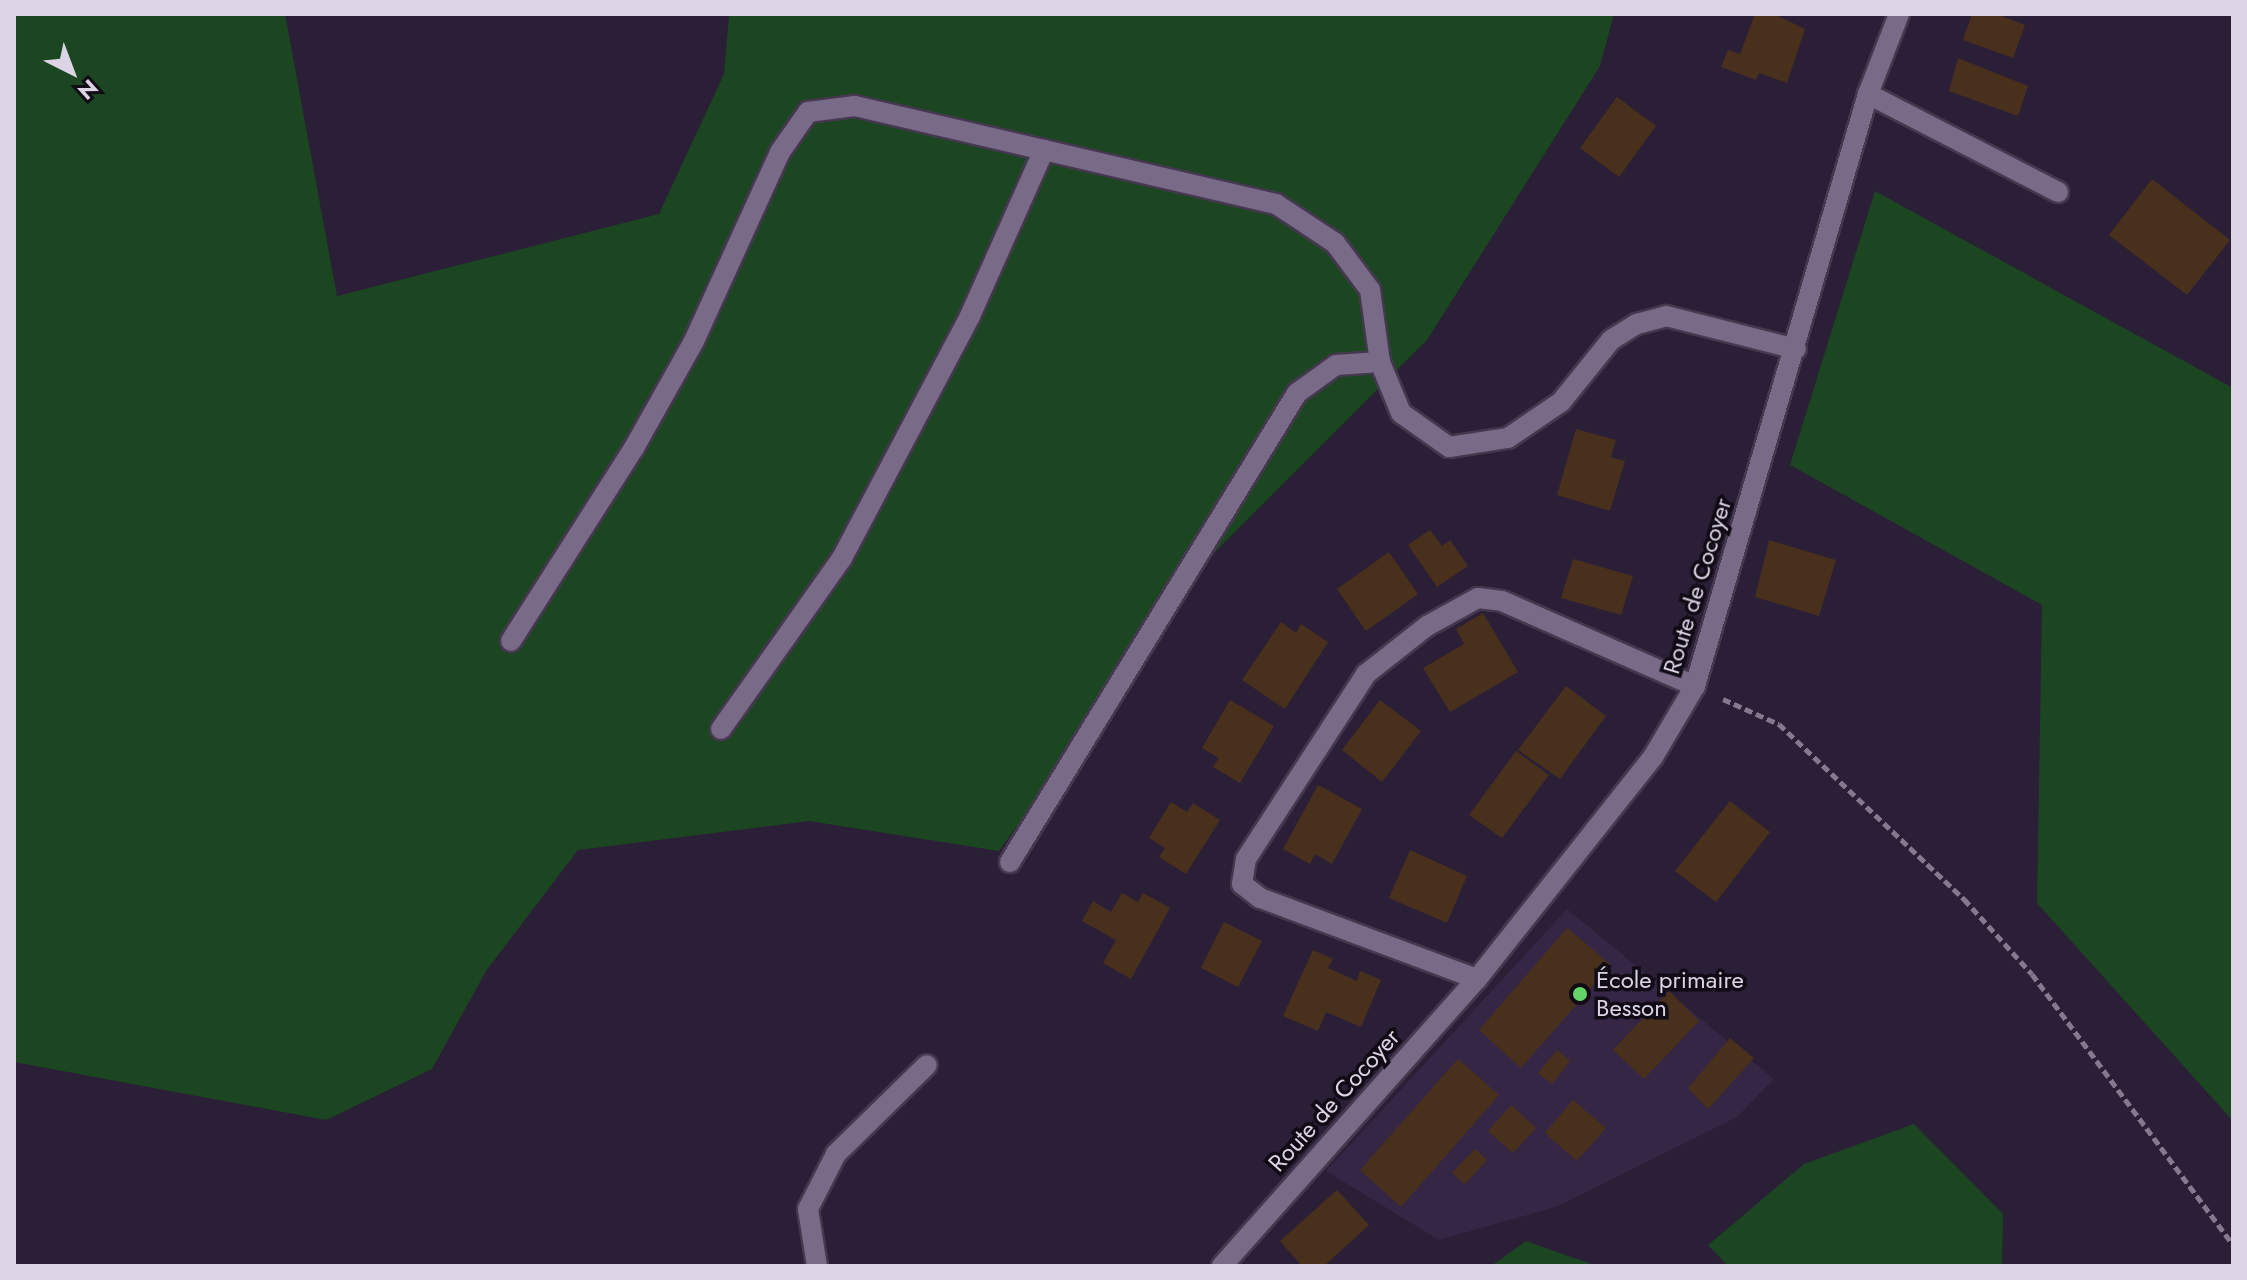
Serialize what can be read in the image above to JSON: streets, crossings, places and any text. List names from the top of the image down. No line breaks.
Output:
{"streets":{"street":["Route de Cocoyer"]},"places":["École primaire Besson"],"north":"bottom right"}
